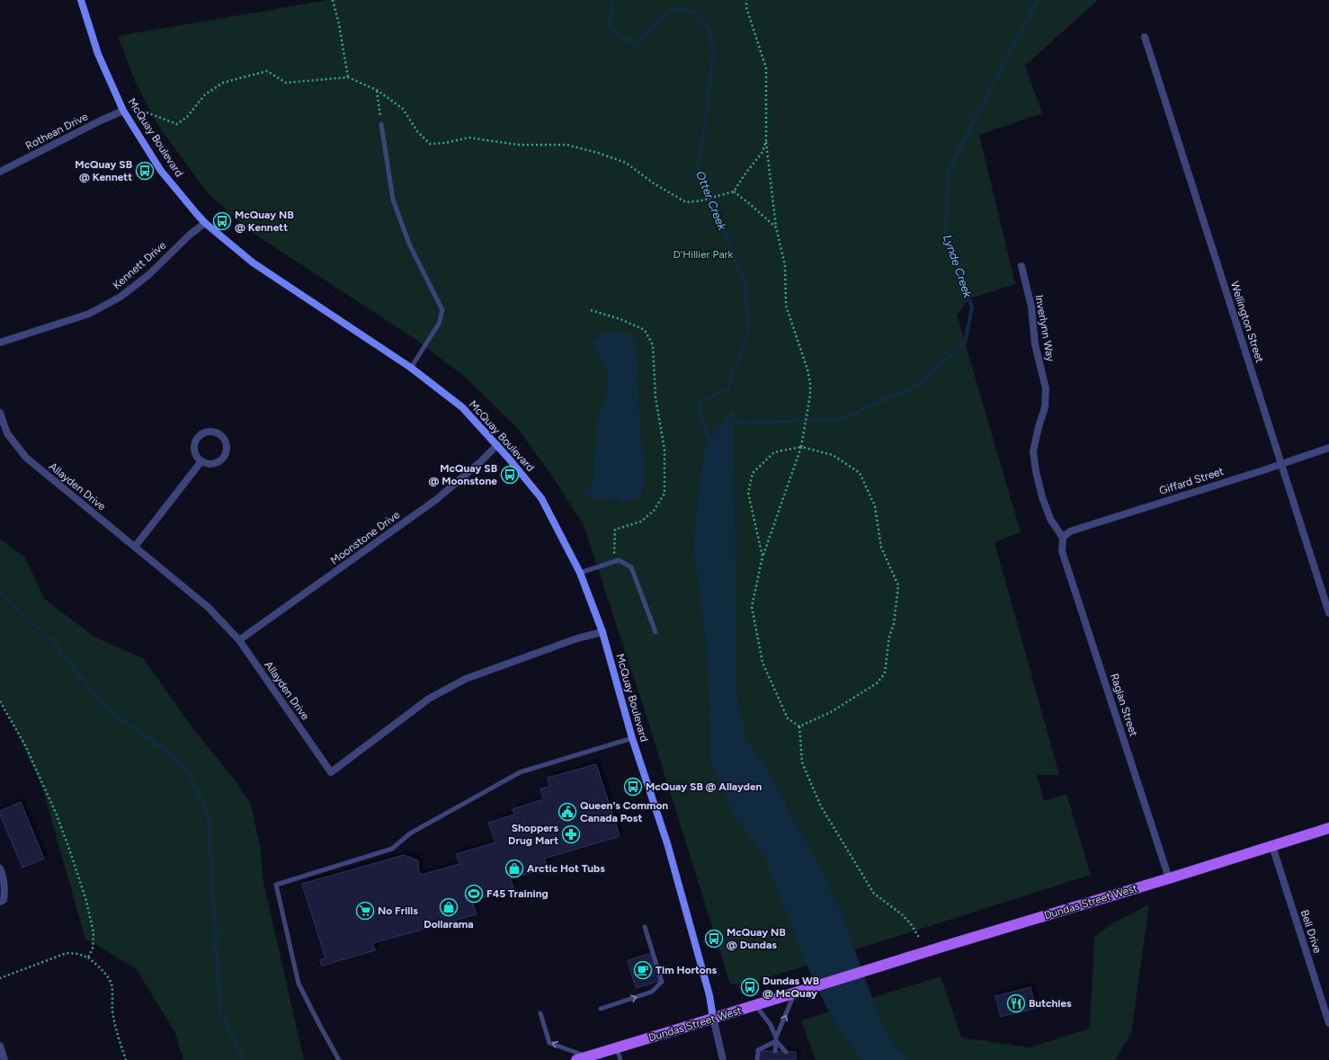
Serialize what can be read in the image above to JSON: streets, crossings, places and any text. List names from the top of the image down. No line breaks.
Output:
{"streets":{"main road":["Dundas Street West"],"street":["Rothean Drive","McQuay Boulevard","Kennett Drive","Wellington Street","Inverlynn Way","Giffard Street","Allayden Drive","Moonstone Drive","Raglan Street","Bell Drive"]},"crossings":[["Rothean Drive","McQuay Boulevard"],["McQuay Boulevard","Kennett Drive"],["McQuay Boulevard","Allayden Drive"],["McQuay Boulevard","Moonstone Drive"],["McQuay Boulevard","Dundas Street West"],["Wellington Street","Giffard Street"],["Inverlynn Way","Giffard Street"],["Inverlynn Way","Raglan Street"],["Giffard Street","Raglan Street"],["Allayden Drive","Moonstone Drive"],["Raglan Street","Dundas Street West"],["Dundas Street West","Bell Drive"]],"water":["Otter Creek","Lynde Creek"],"parks":["D'Hillier Park"],"places":{"bus stop":["McQuay SB @ Kennett","McQuay NB @ Kennett","McQuay SB @ Moonstone","McQuay SB @ Allayden","McQuay NB @ Dundas","Dundas WB @ McQuay"],"public building":["Queen's Common Canada Post"],"pharmacy":["Shoppers Drug Mart"],"shop":["Arctic Hot Tubs","Dollarama"],"sports":["F45 Training"],"supermarket":["No Frills"],"cafe":["Tim Hortons"],"restaurant":["Butchies"]}}
